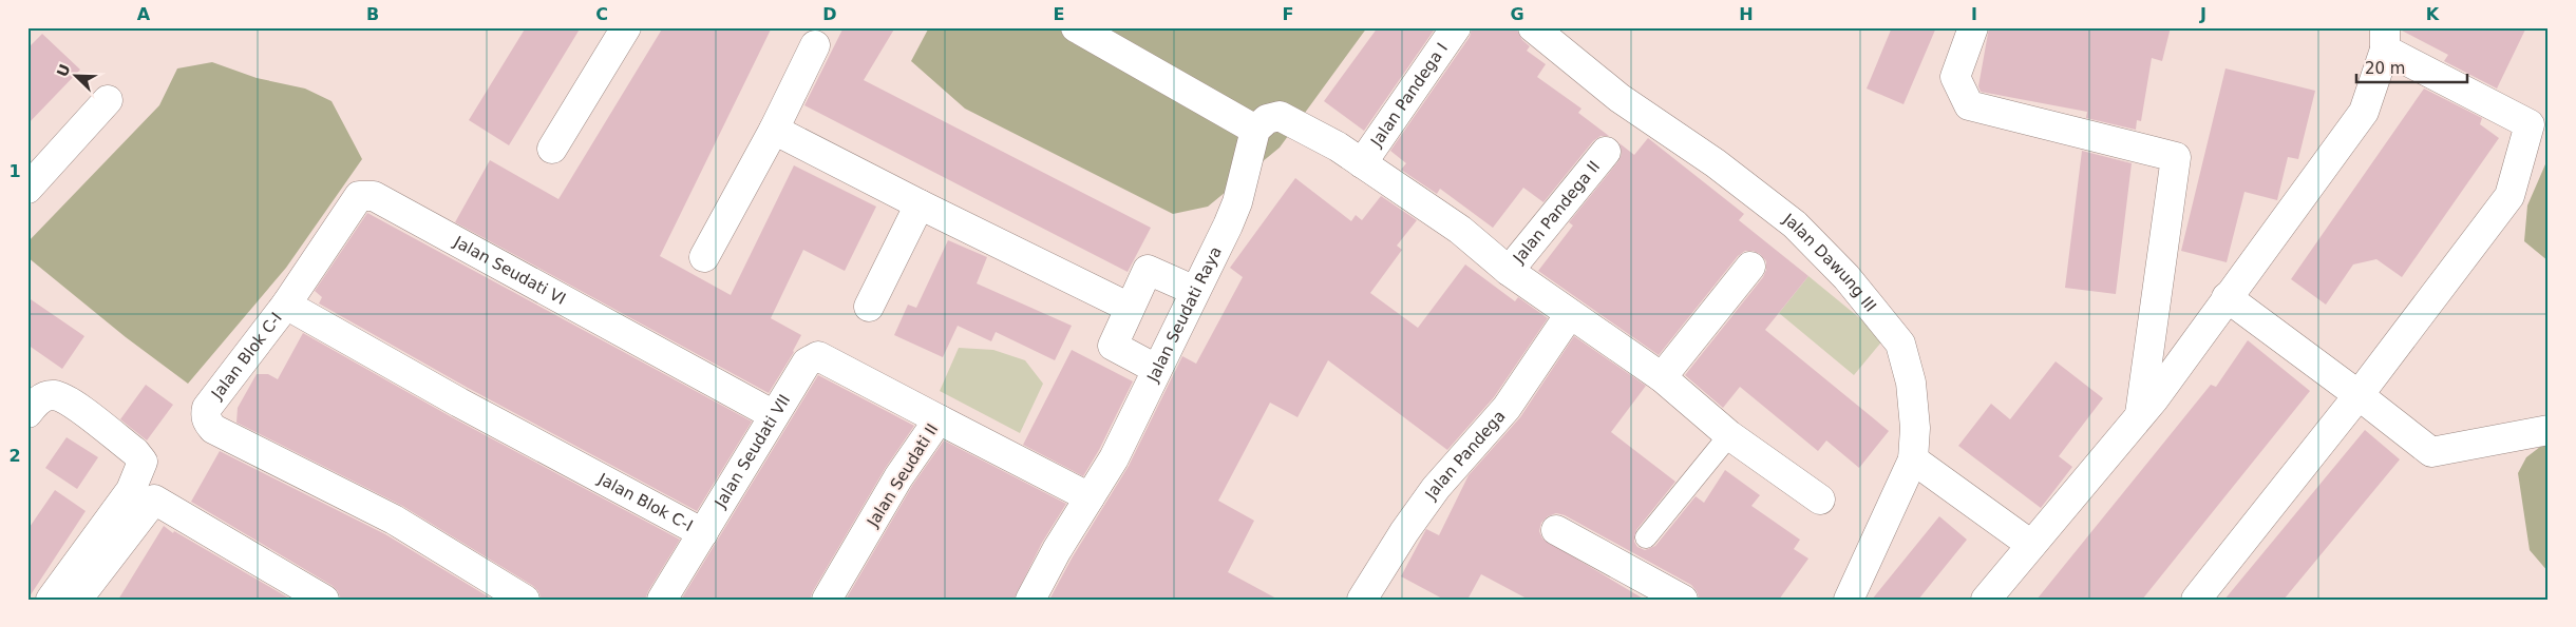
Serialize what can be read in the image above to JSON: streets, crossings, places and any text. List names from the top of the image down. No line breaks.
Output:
{"streets":{"street":["Jalan Pandega I","Jalan Pandega II","Jalan Dawung III","Jalan Seudati VI","Jalan Seudati Raya","Jalan Blok C-I","Jalan Seudati VII","Jalan Pandega","Jalan Seudati II"]},"crossings":[["Jalan Seudati VI","Jalan Blok C-I"],["Jalan Seudati VI","Jalan Seudati VII"],["Jalan Blok C-I","Jalan Seudati VII"],["Jalan Seudati VII","Jalan Seudati II"]],"scale_bar":"20 m","north":"top left","grid":{"columns":["A","B","C","D","E","F","G","H","I","J","K"],"rows":["1","2"]}}
